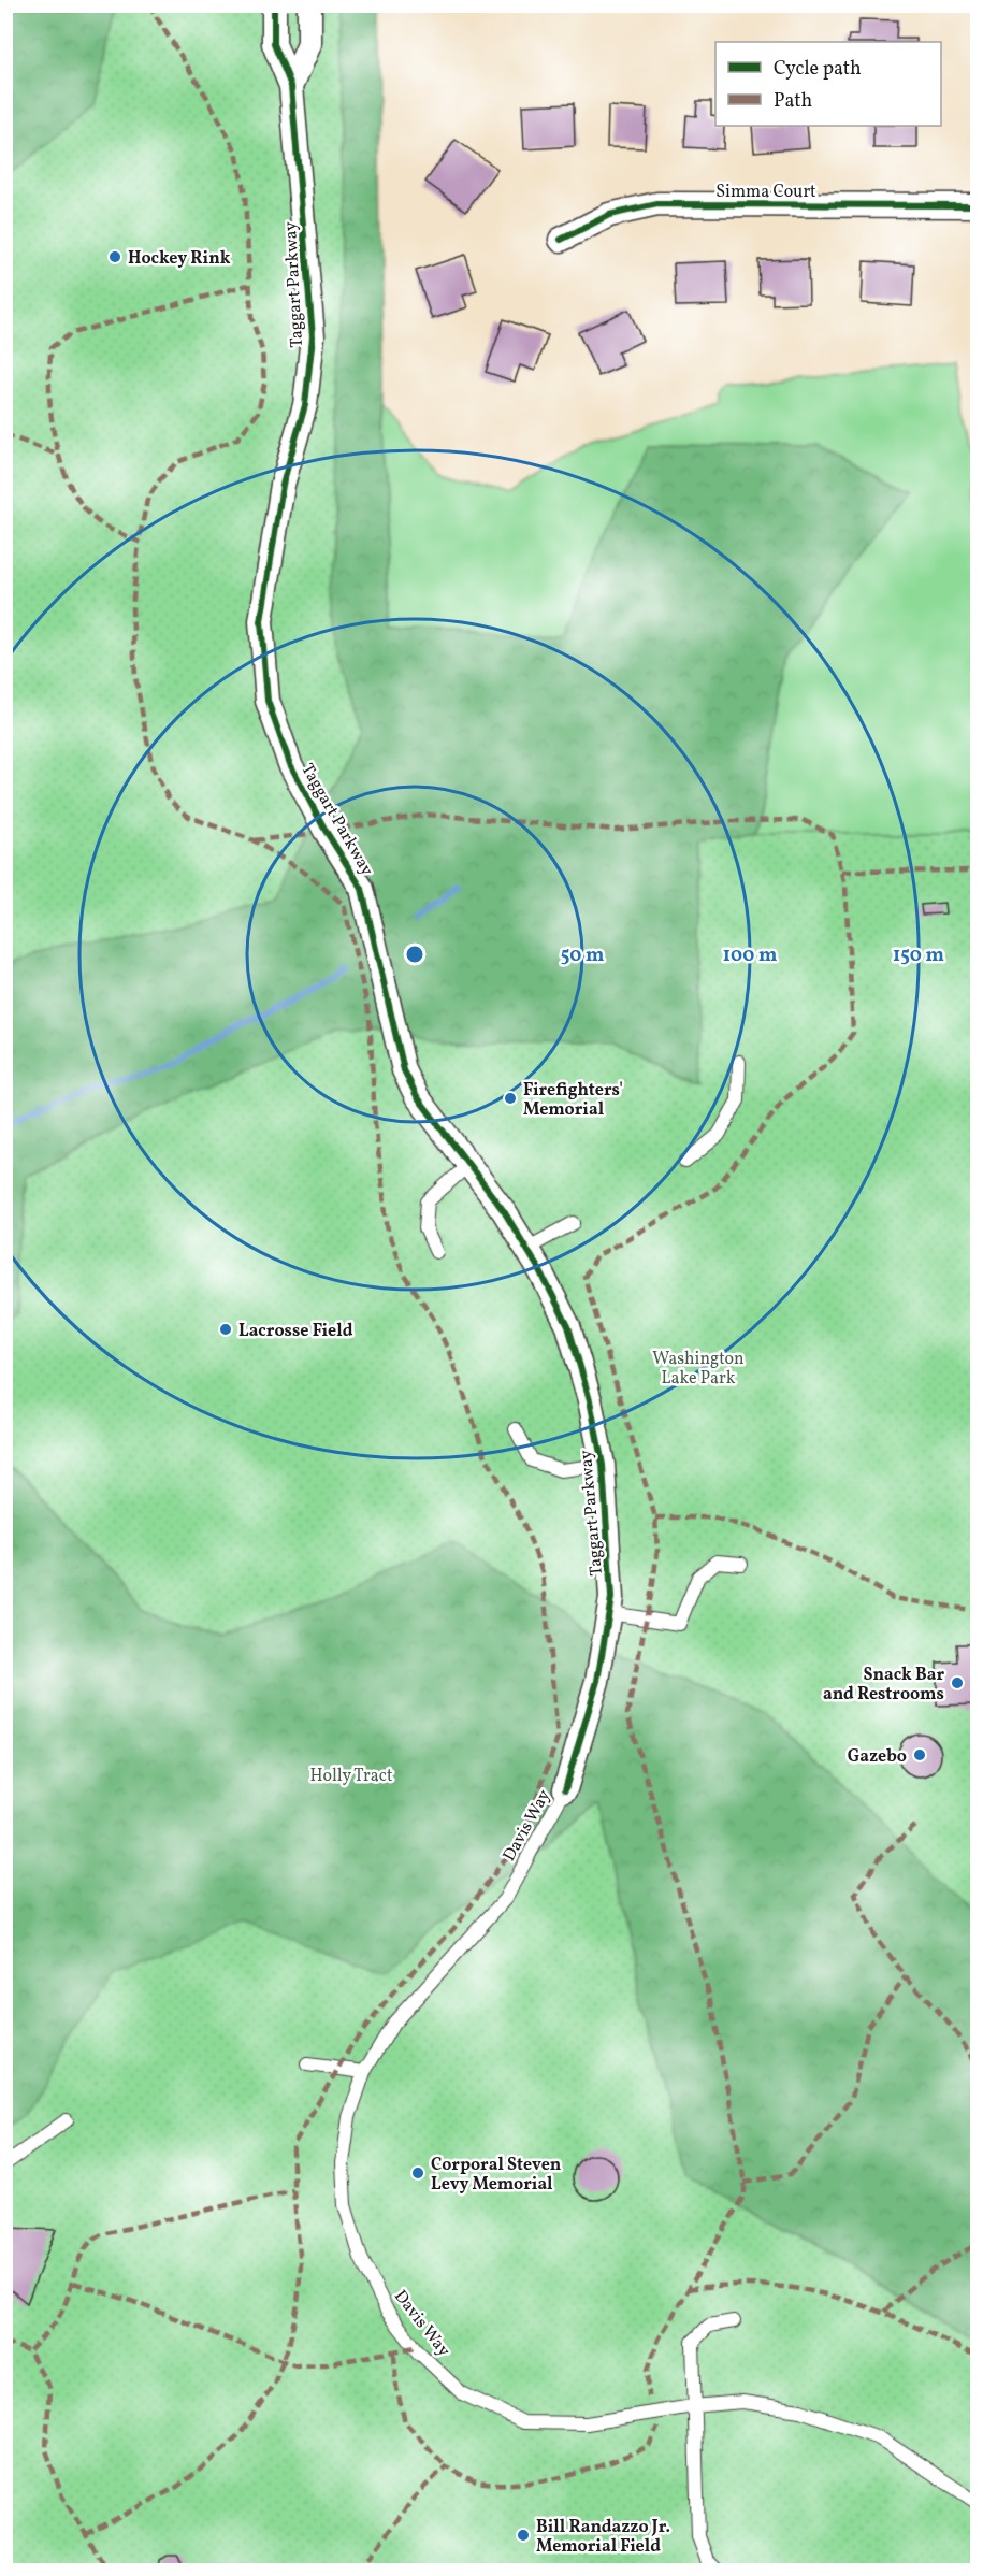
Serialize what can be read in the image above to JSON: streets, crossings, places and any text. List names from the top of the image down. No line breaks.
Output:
{"streets":{"street":["Simma Court","Taggart Parkway"],"lane":["Davis Way"]},"crossings":[["Taggart Parkway","Davis Way"]],"parks":["Washington Lake Park","Holly Tract"],"places":["Hockey Rink","Firefighters' Memorial","Lacrosse Field","Snack Bar and Restrooms","Gazebo","Corporal Steven Levy Memorial","Bill Randazzo Jr. Memorial Field"],"legend":["Cycle path","Path"],"rings":["50 m","100 m","150 m"]}
